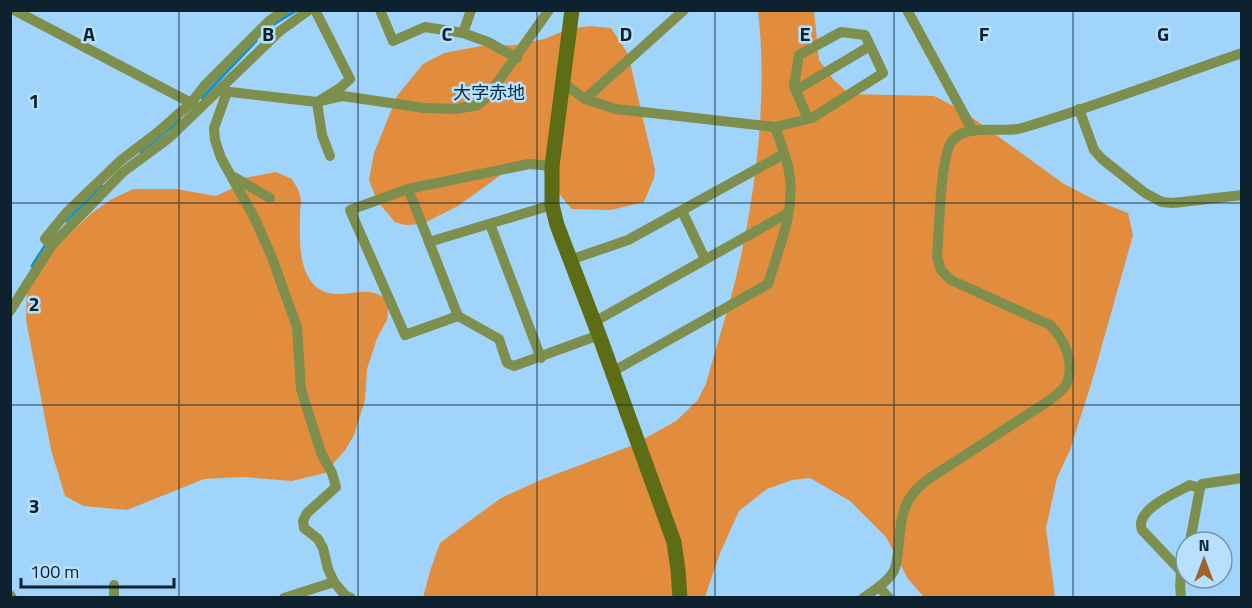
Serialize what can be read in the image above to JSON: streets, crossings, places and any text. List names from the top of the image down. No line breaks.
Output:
{"districts":["大字赤地"],"scale_bar":"100 m","north":"top","grid":{"columns":["A","B","C","D","E","F","G"],"rows":["1","2","3"]}}
